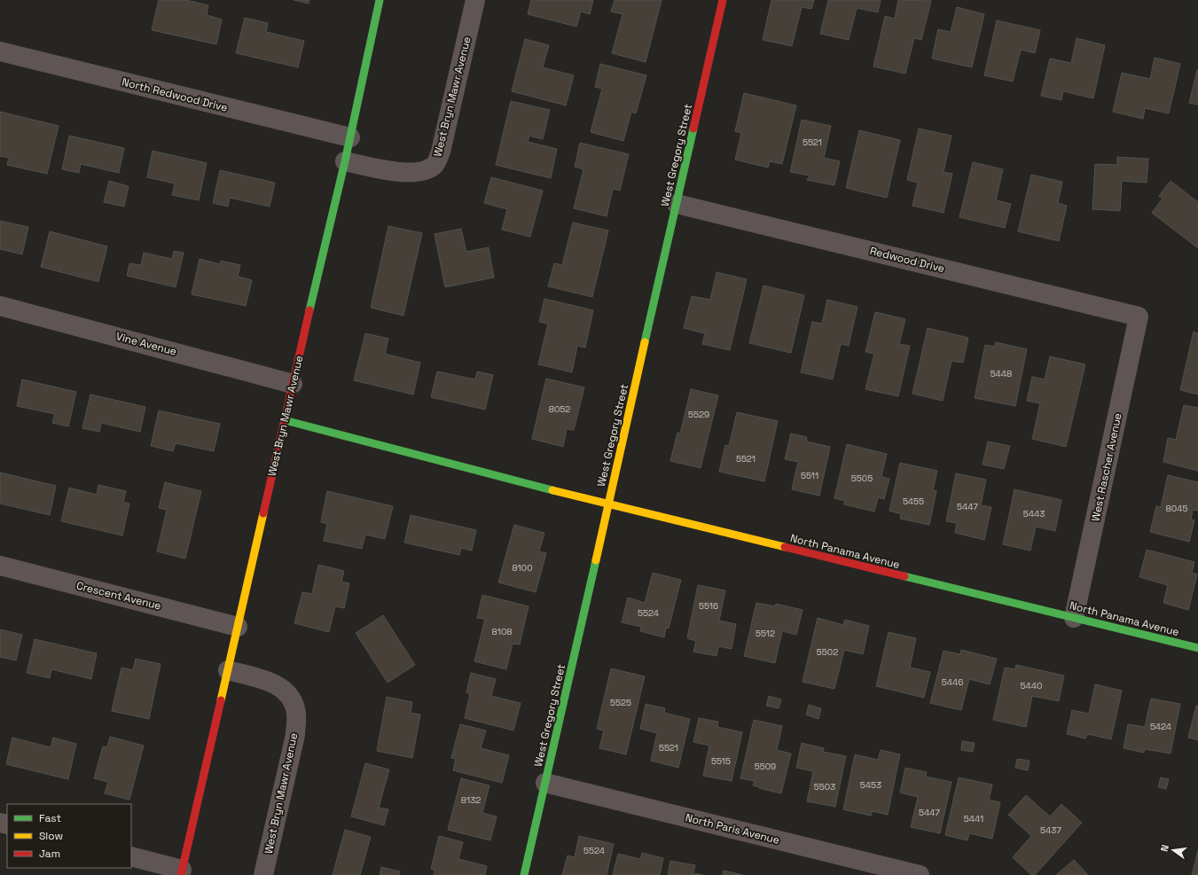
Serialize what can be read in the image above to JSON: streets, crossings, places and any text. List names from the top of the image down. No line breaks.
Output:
{"streets":{"street":["North Redwood Drive","West Bryn Mawr Avenue","West Gregory Street","Redwood Drive","Vine Avenue","West Rascher Avenue","North Panama Avenue","Crescent Avenue","North Paris Avenue"]},"crossings":[["North Redwood Drive","West Bryn Mawr Avenue"],["West Bryn Mawr Avenue","Vine Avenue"],["West Bryn Mawr Avenue","North Panama Avenue"],["West Bryn Mawr Avenue","Crescent Avenue"],["West Gregory Street","Redwood Drive"],["West Gregory Street","North Panama Avenue"],["West Gregory Street","North Paris Avenue"],["Redwood Drive","West Rascher Avenue"],["West Rascher Avenue","North Panama Avenue"]],"house_numbers":["5521","5448","8052","5529","5521","5511","5505","5455","5447","8045","5443","8100","5516","5524","8108","5512","5502","5446","5440","5525","5424","5521","5515","5509","5453","5503","8132","5447","5441","5437","5524"],"legend":["Fast","Slow","Jam"],"north":"left"}
